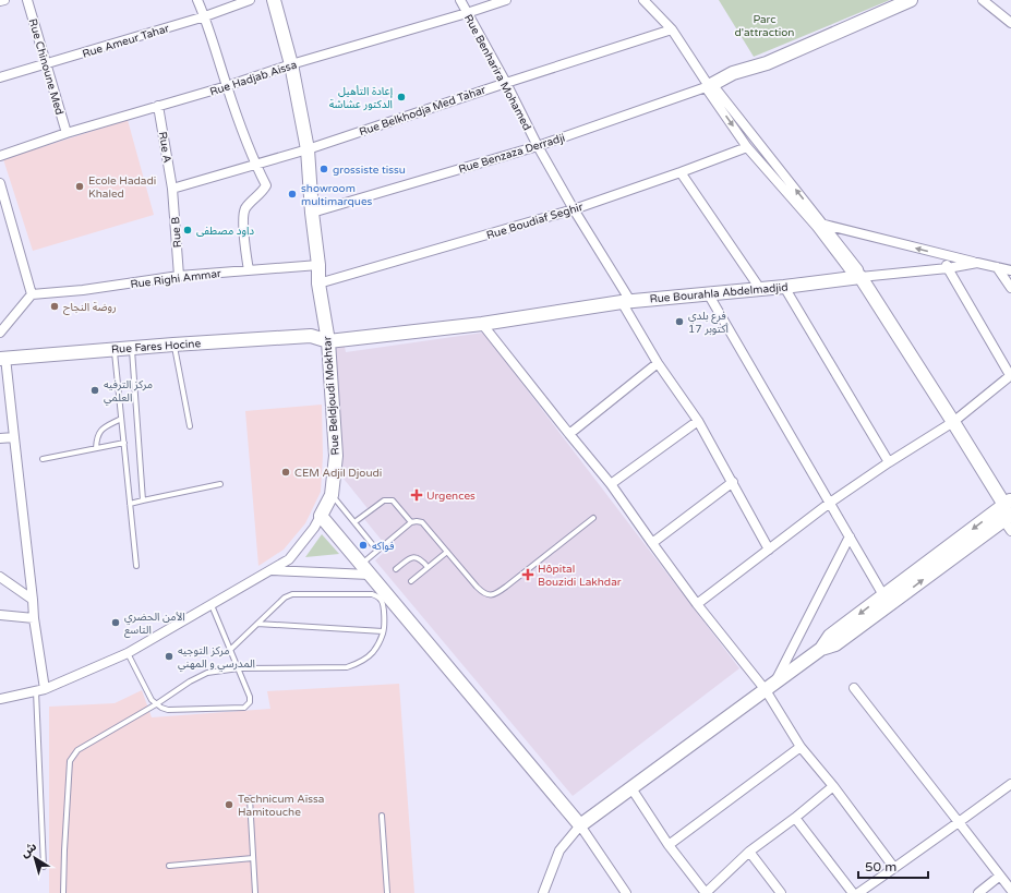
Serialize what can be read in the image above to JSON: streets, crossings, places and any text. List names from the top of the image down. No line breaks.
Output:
{"streets":{"street":["Rue Ameur Tahar","Rue Chinoune Med","Rue Benharira Mohamed","Rue Hadjab Aissa","Rue Belkhodja Med Tahar","Rue A","Rue Benzaza Derradji","Rue Boudiaf Seghir","Rue B","Rue Righi Ammar","Rue Bourahla Abdelmadjid","Rue Fares Hocine","Rue Beldjoudi Mokhtar"]},"crossings":[["Rue Ameur Tahar","Rue Chinoune Med"],["Rue Chinoune Med","Rue Hadjab Aissa"],["Rue Benharira Mohamed","Rue Hadjab Aissa"],["Rue Benharira Mohamed","Rue Belkhodja Med Tahar"],["Rue Benharira Mohamed","Rue Benzaza Derradji"],["Rue Benharira Mohamed","Rue Boudiaf Seghir"],["Rue Benharira Mohamed","Rue Bourahla Abdelmadjid"],["Rue Hadjab Aissa","Rue A"],["Rue Hadjab Aissa","Rue Beldjoudi Mokhtar"],["Rue Belkhodja Med Tahar","Rue A"],["Rue Belkhodja Med Tahar","Rue B"],["Rue Belkhodja Med Tahar","Rue Beldjoudi Mokhtar"],["Rue A","Rue B"],["Rue Benzaza Derradji","Rue Beldjoudi Mokhtar"],["Rue Boudiaf Seghir","Rue Beldjoudi Mokhtar"],["Rue B","Rue Righi Ammar"],["Rue Righi Ammar","Rue Beldjoudi Mokhtar"],["Rue Bourahla Abdelmadjid","Rue Fares Hocine"],["Rue Bourahla Abdelmadjid","Rue Beldjoudi Mokhtar"]],"parks":["Parc d'attraction"],"places":{"other":["إعادة التأهيل الدكتور عشاشة","grossiste tissu","Ecole Hadadi Khaled","showroom multimarques","داود مصطفى","روضة النجاح","فرع بلدي 17 أكتوبر","مركز الترفيه العلمي","CEM Adjil Djoudi","فواكه","الأمن الحضري التاسع","مركز التوجيه المدرسي و المهني","Technicum Aïssa Hamitouche"],"health":["Urgences","Hôpital Bouzidi Lakhdar"]},"scale_bar":"50 m","north":"top left"}
